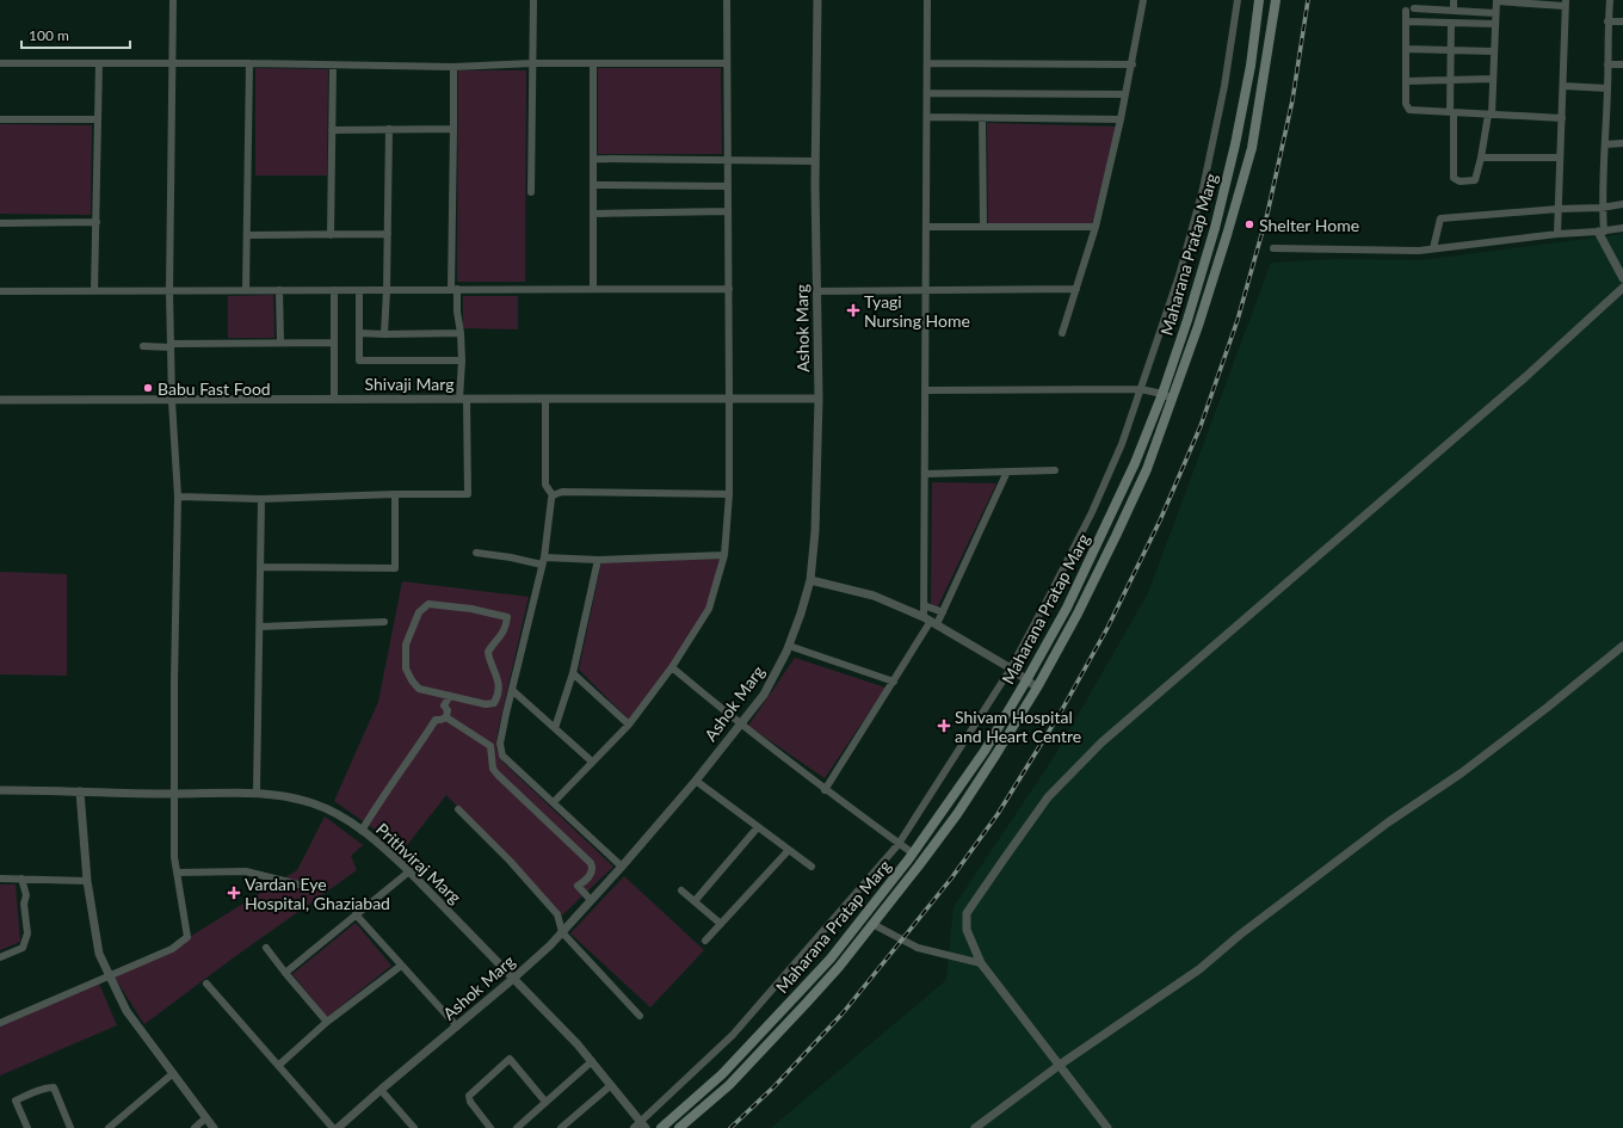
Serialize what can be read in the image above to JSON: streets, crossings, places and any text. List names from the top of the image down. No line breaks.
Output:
{"streets":{"main road":["Maharana Pratap Marg"],"street":["Ashok Marg","Shivaji Marg","Prithviraj Marg"]},"crossings":[["Ashok Marg","Shivaji Marg"],["Ashok Marg","Prithviraj Marg"]],"places":{"other":["Shelter Home","Babu Fast Food"],"health":["Tyagi Nursing Home","Shivam Hospital and Heart Centre","Vardan Eye Hospital, Ghaziabad"]},"scale_bar":"100 m"}
